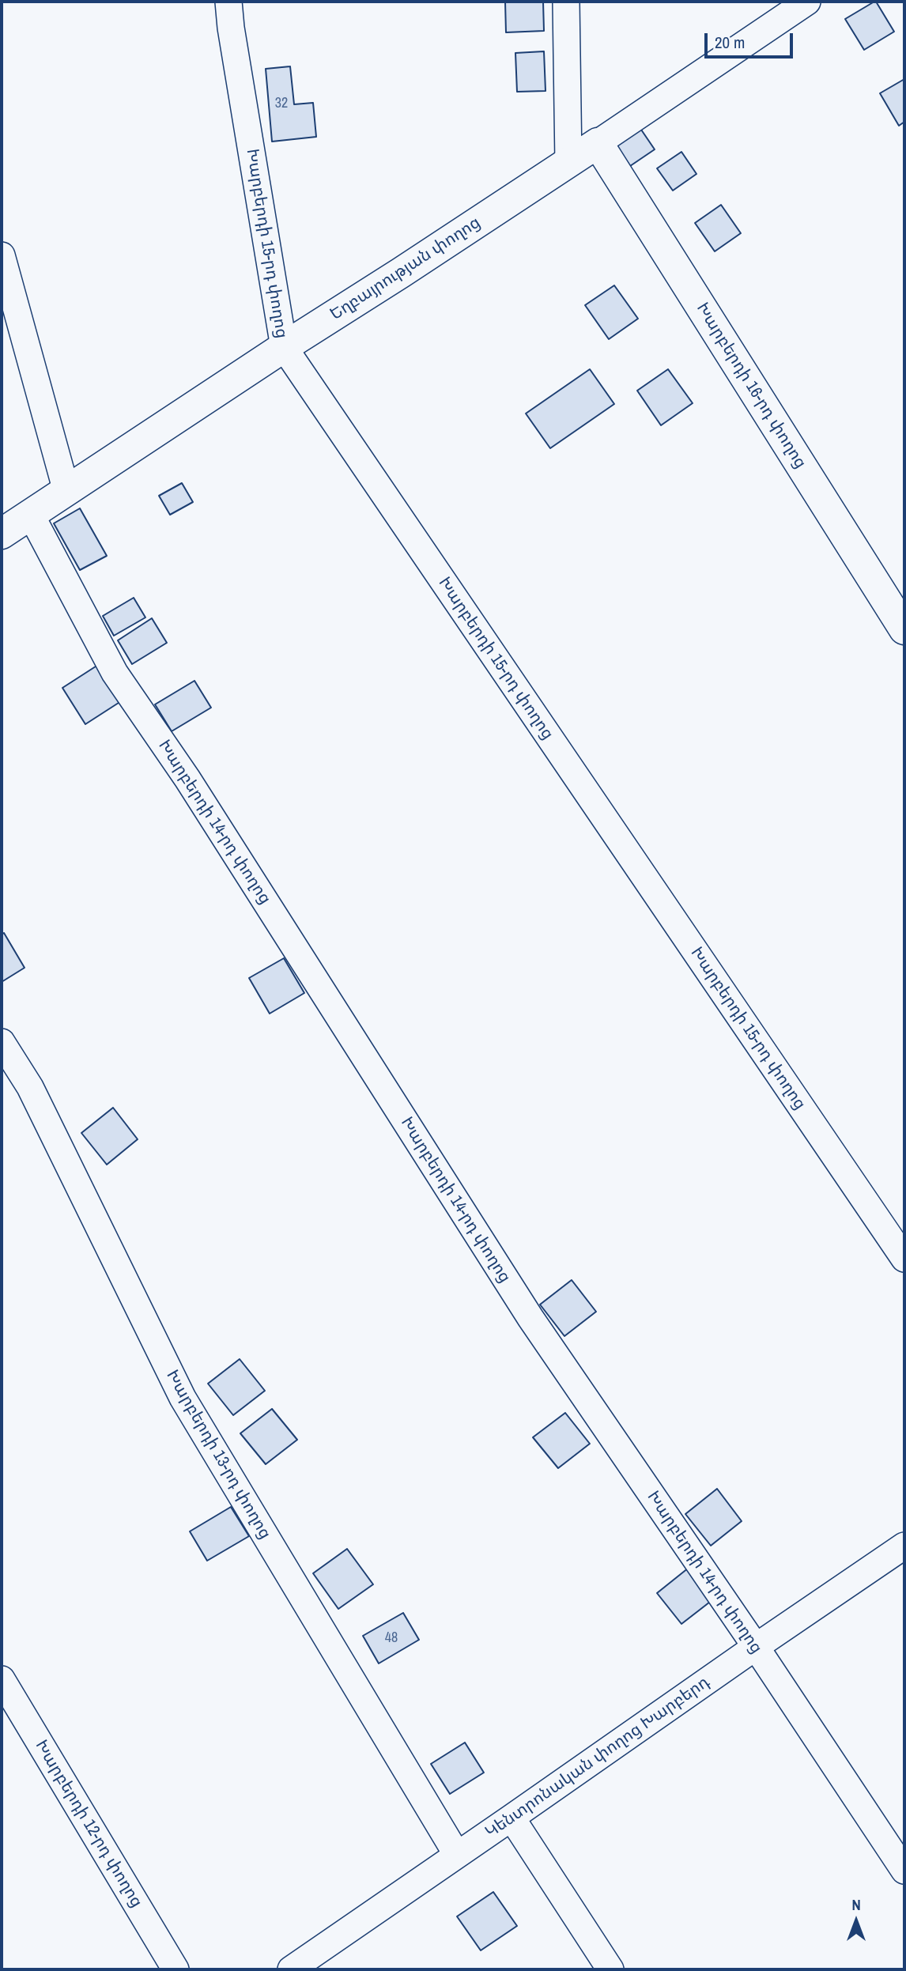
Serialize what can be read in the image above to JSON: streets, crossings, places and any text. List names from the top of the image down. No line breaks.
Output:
{"streets":{"street":["Խարբերդի 15-րդ փողոց","Եղբայրության փողոց","Խարբերդի 16-րդ փողոց","Խարբերդի 14-րդ փողոց","Խարբերդի 13-րդ փողոց","Կենտրոնական փողոց Խարբերդ","Խարբերդի 12-րդ փողոց"]},"crossings":[["Խարբերդի 15-րդ փողոց","Եղբայրության փողոց"],["Եղբայրության փողոց","Խարբերդի 16-րդ փողոց"],["Եղբայրության փողոց","Խարբերդի 14-րդ փողոց"],["Խարբերդի 14-րդ փողոց","Կենտրոնական փողոց Խարբերդ"],["Խարբերդի 13-րդ փողոց","Կենտրոնական փողոց Խարբերդ"]],"house_numbers":["32","48"],"scale_bar":"20 m","north":"top"}
